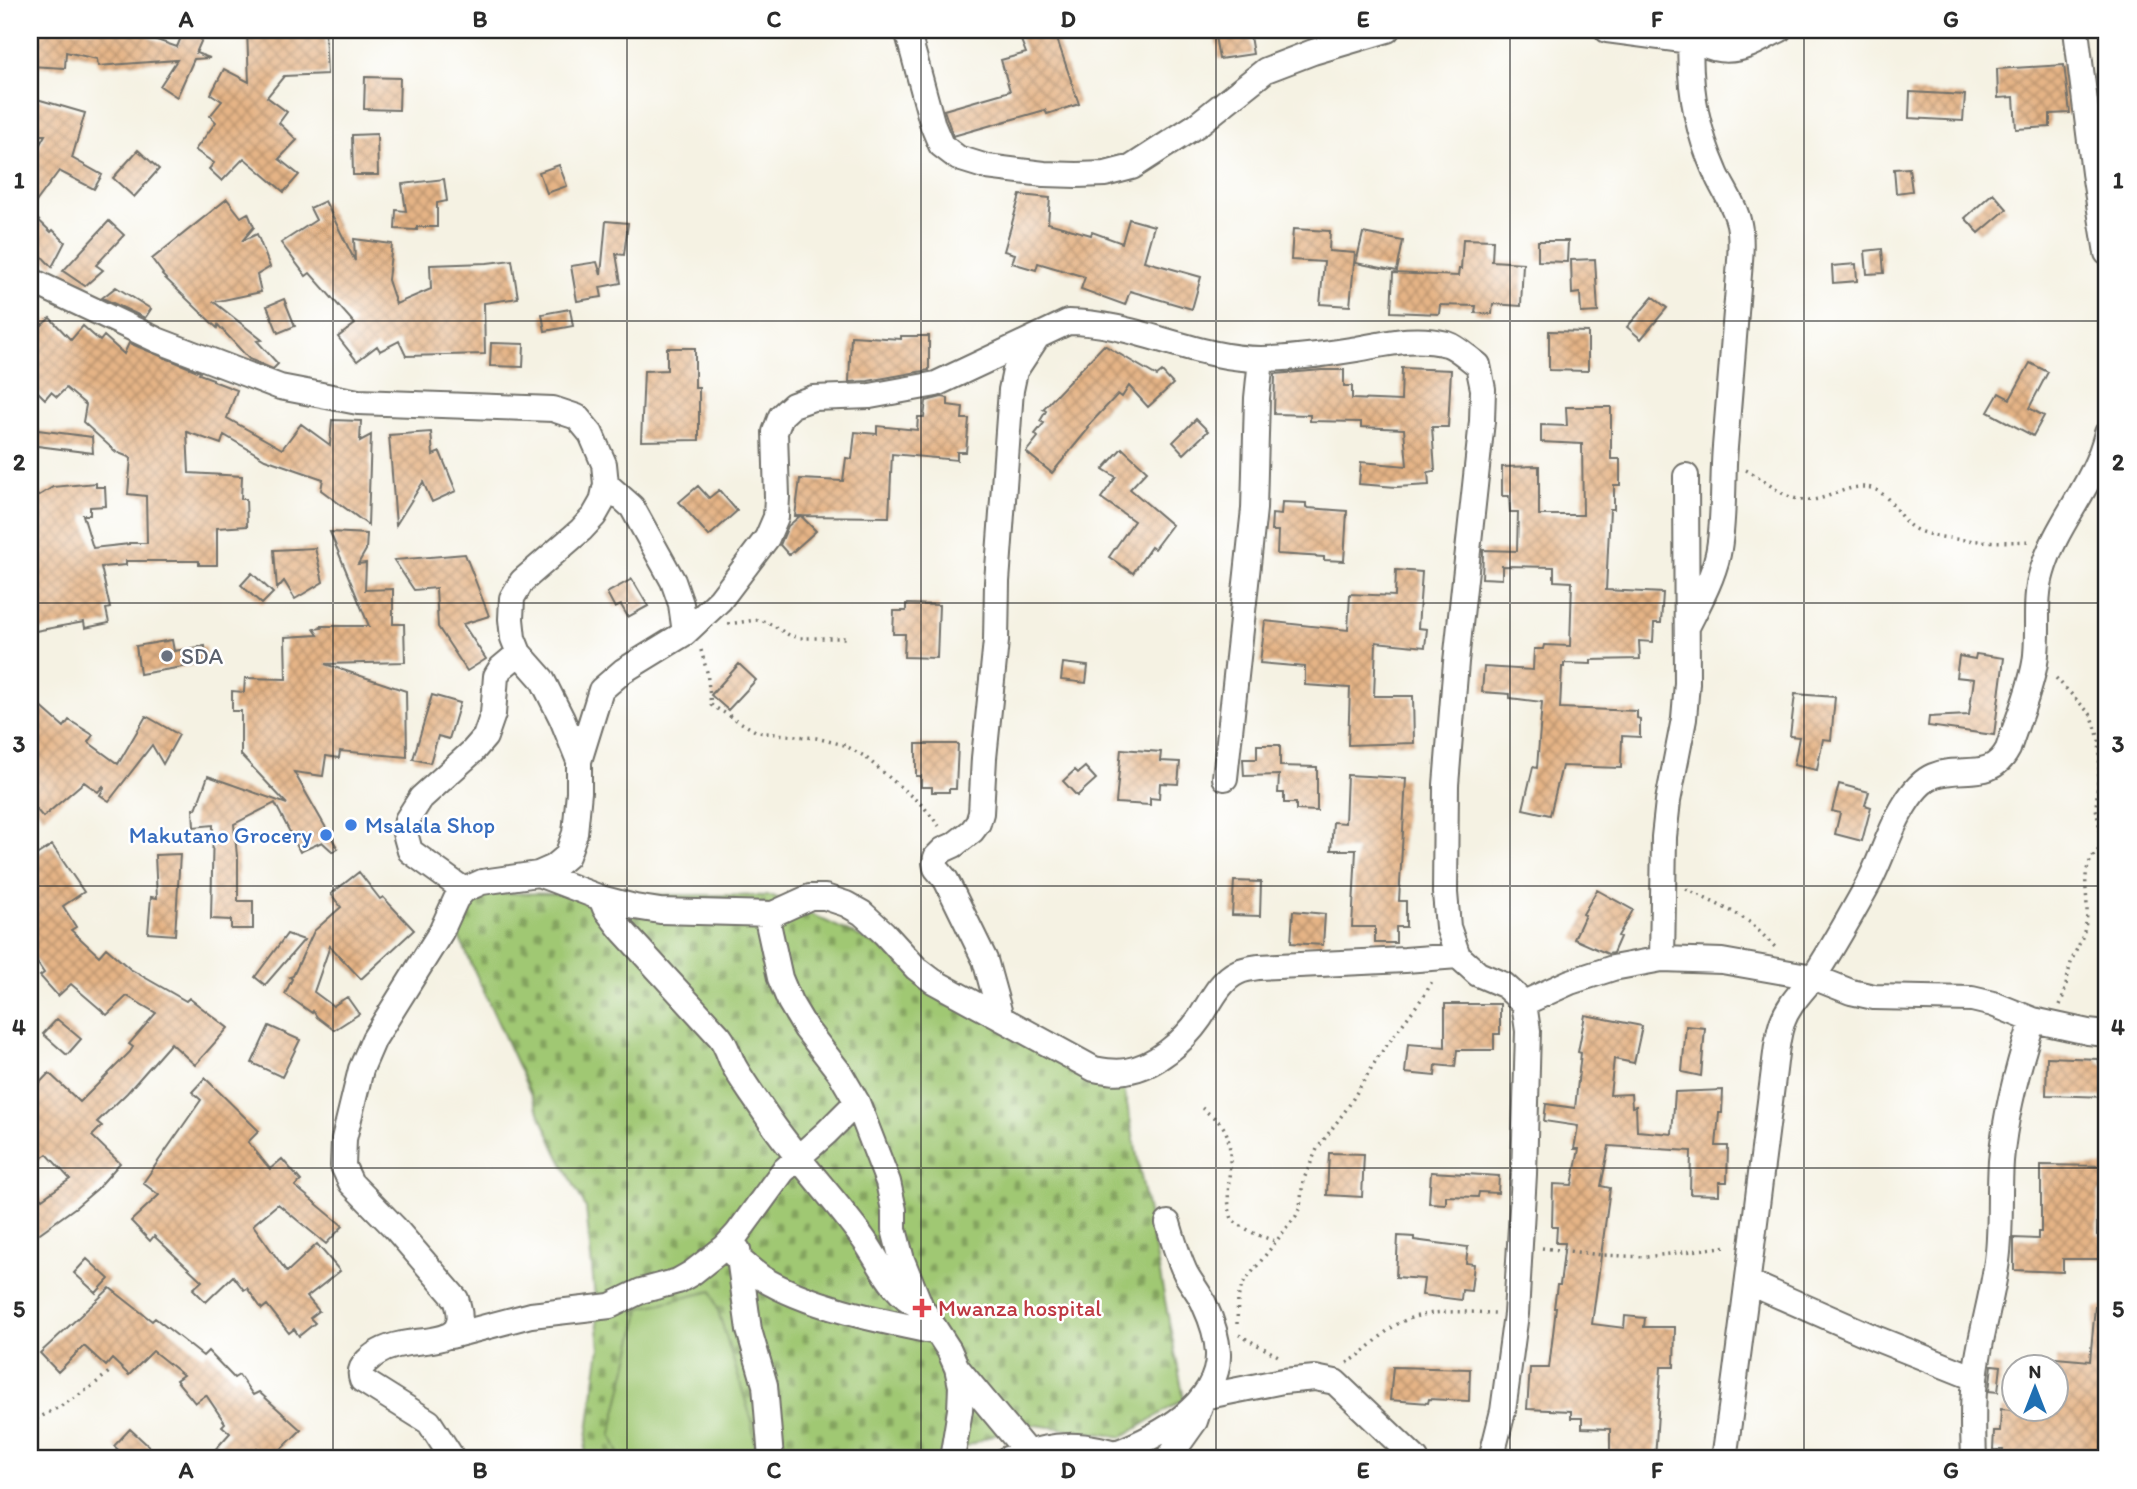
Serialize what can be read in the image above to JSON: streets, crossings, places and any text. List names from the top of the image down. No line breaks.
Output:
{"places":{"other":["SDA","Msalala Shop","Makutano Grocery"],"health":["Mwanza hospital"]},"north":"top","grid":{"columns":["A","B","C","D","E","F","G"],"rows":["1","2","3","4","5"]}}
